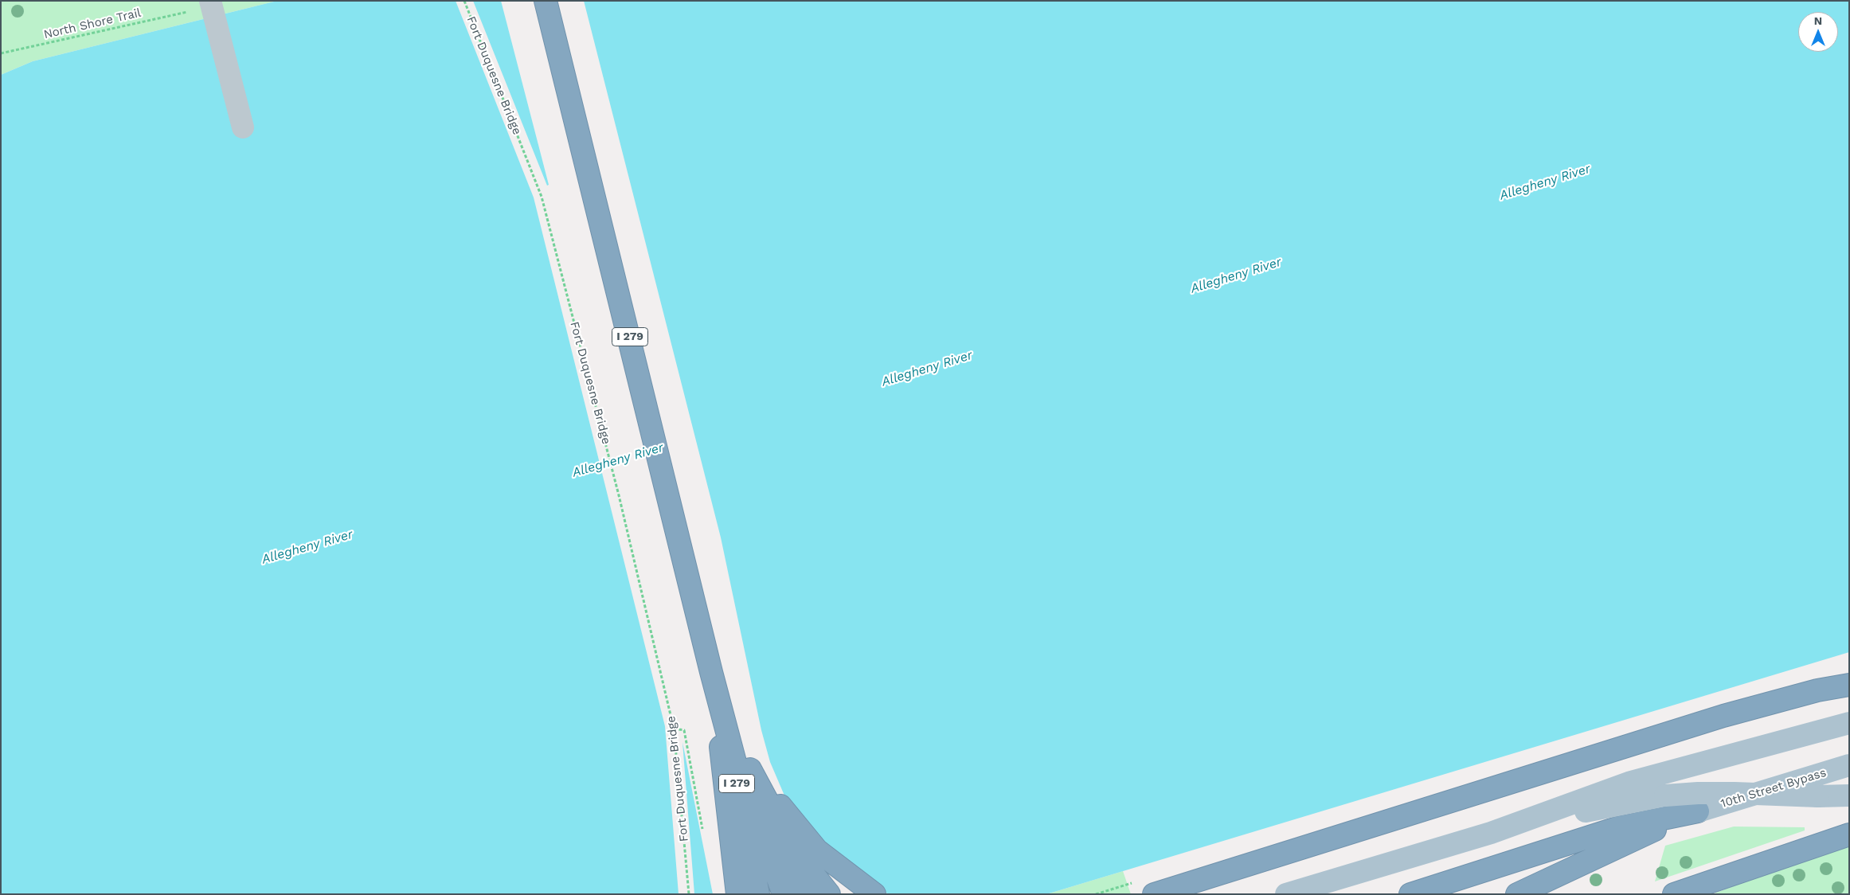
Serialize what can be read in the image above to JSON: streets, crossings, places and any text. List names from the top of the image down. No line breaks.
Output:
{"streets":{"highway":["I 279"],"main road":["10th Street Bypass"],"path":["North Shore Trail","Fort Duquesne Bridge"]},"water":["Allegheny River"],"north":"top"}
